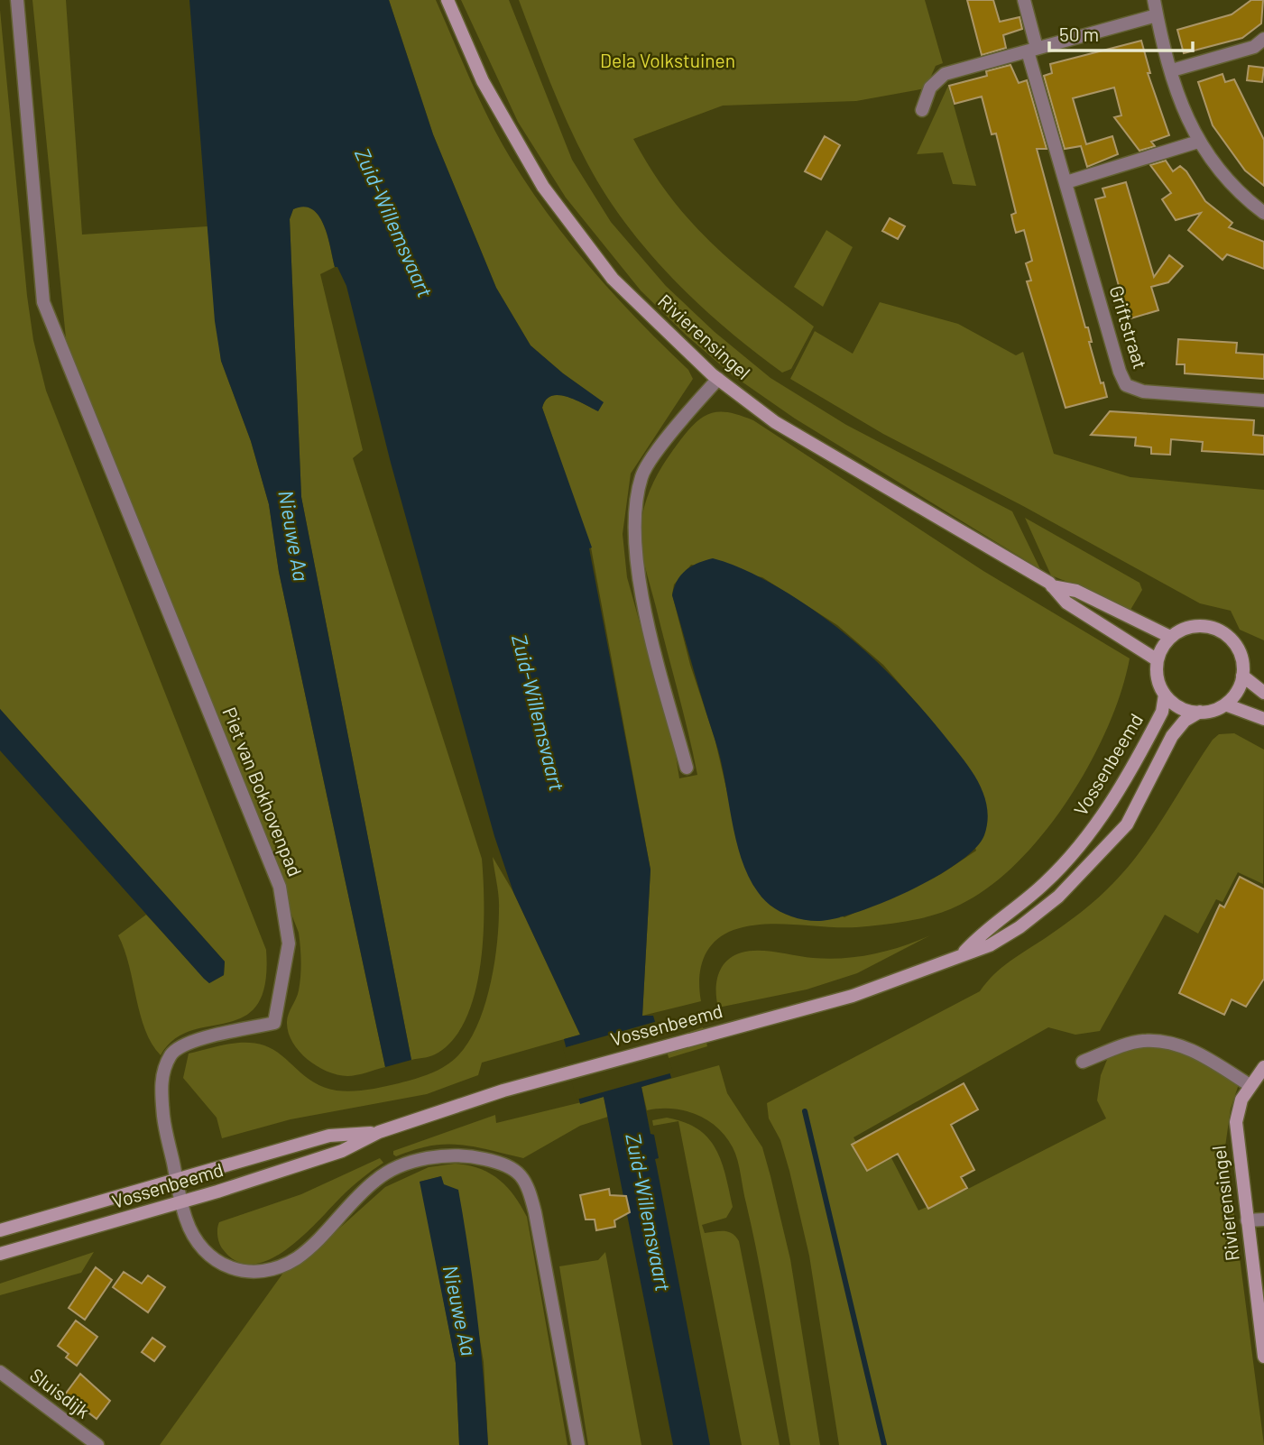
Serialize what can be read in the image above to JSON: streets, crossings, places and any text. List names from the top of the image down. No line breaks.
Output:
{"streets":{"main road":["Rivierensingel","Vossenbeemd"],"street":["Griftstraat","Piet van Bokhovenpad","Sluisdijk"]},"crossings":[["Rivierensingel","Vossenbeemd"],["Vossenbeemd","Piet van Bokhovenpad"]],"water":["Zuid-Willemsvaart","Nieuwe Aa"],"parks":["Dela Volkstuinen"],"scale_bar":"50 m"}
